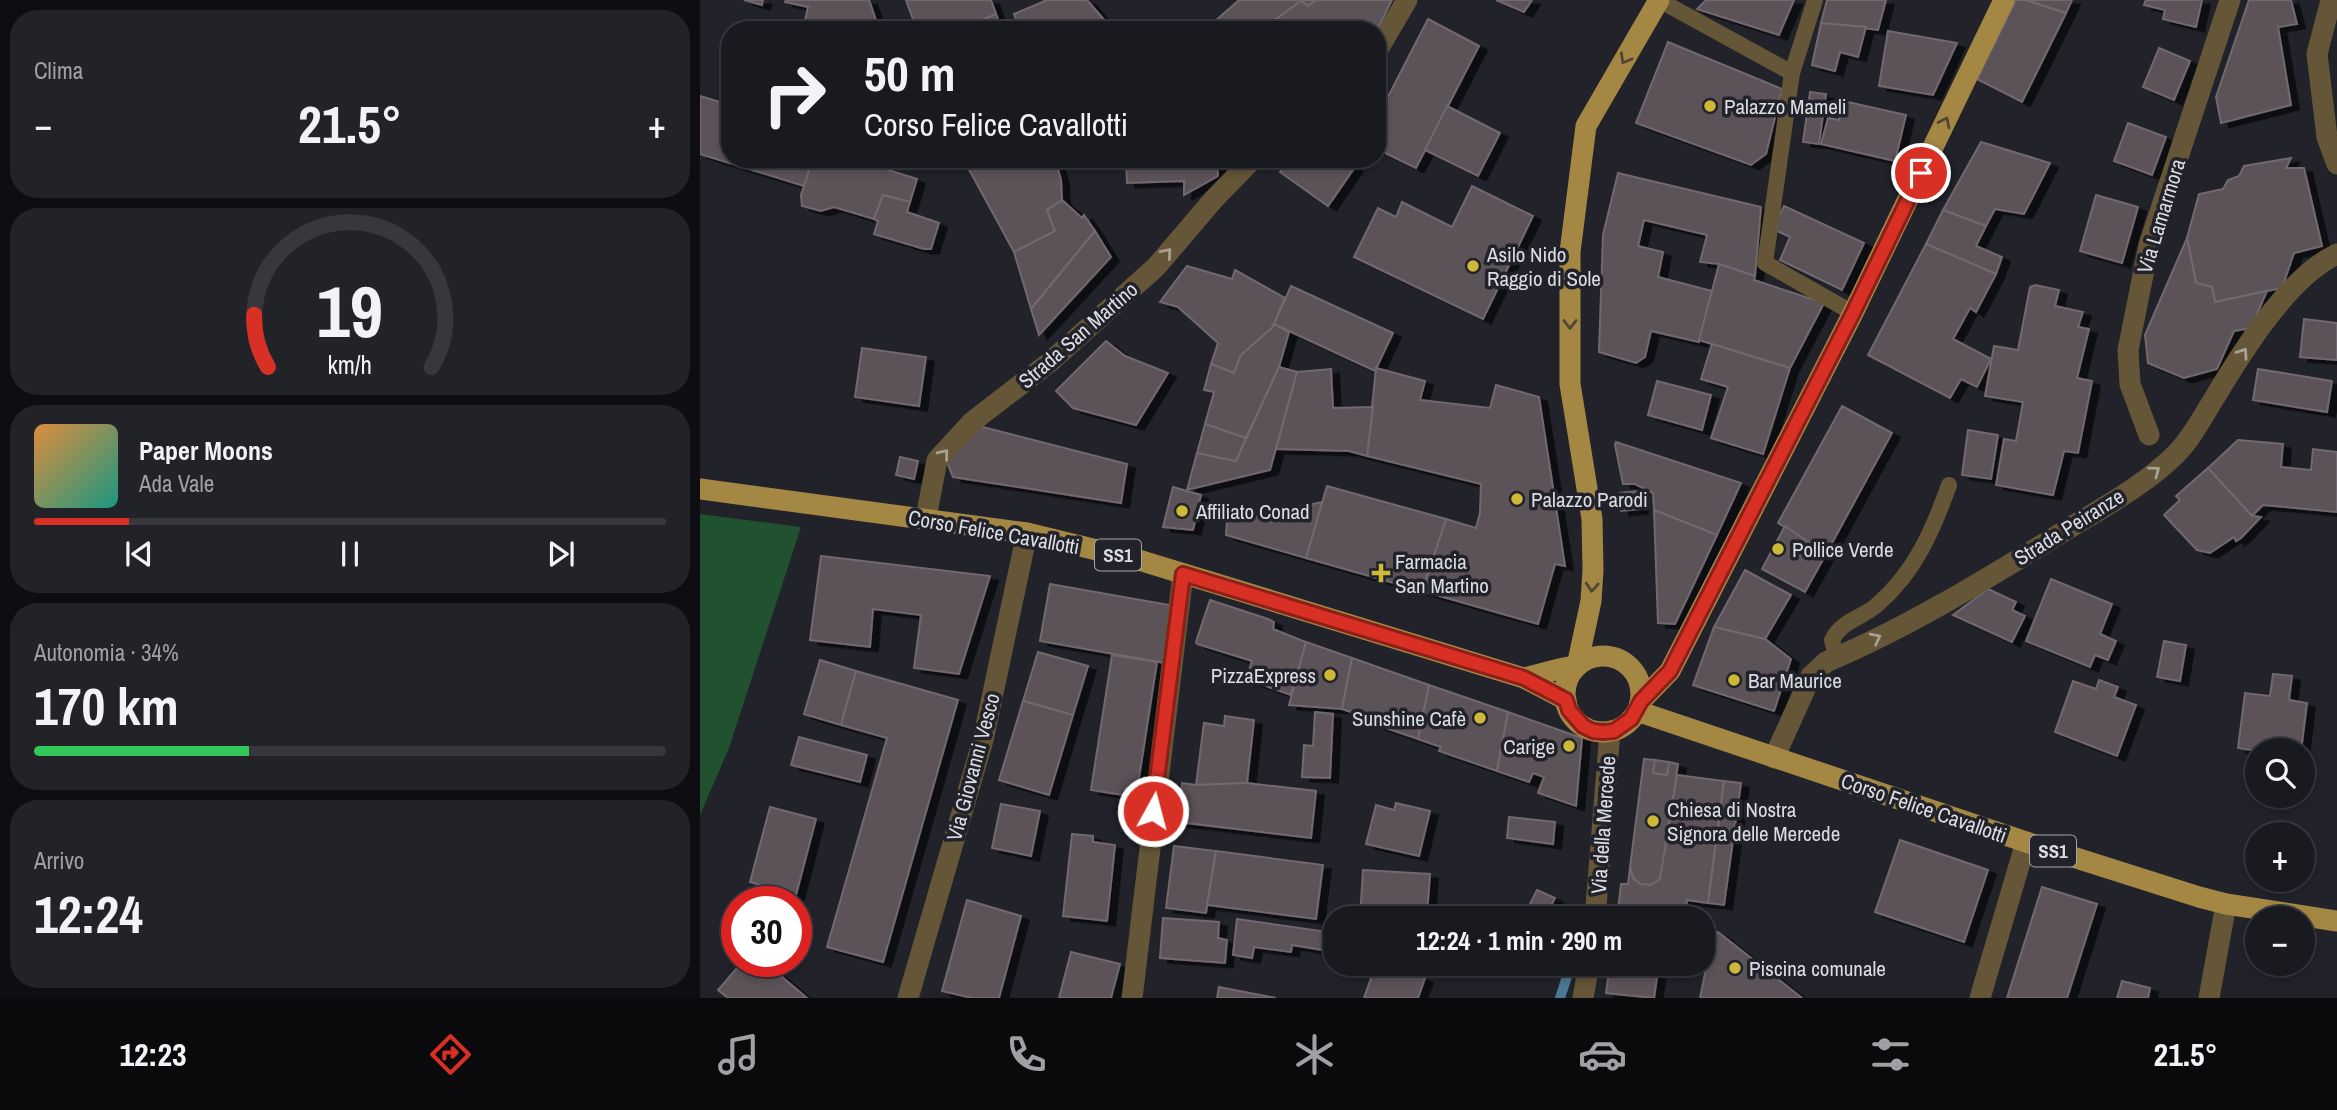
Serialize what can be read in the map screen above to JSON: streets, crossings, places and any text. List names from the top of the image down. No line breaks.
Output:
{"streets":{"main road":["Corso Felice Cavallotti","SS1"],"street":["Via Lamarmora","Strada San Martino","Strada Peiranze","Via Giovanni Vesco","Via della Mercede"]},"crossings":[["Strada San Martino","Corso Felice Cavallotti"],["Strada Peiranze","Corso Felice Cavallotti"],["Corso Felice Cavallotti","Via Giovanni Vesco"],["Corso Felice Cavallotti","Via della Mercede"]],"one_way":["Strada San Martino","Strada Peiranze"],"places":{"other":["Palazzo Mameli","Asilo Nido Raggio di Sole","Palazzo Parodi","Affiliato Conad","Pollice Verde","PizzaExpress","Bar Maurice","Sunshine Cafè","Carige","Chiesa di Nostra Signora delle Mercede","Piscina comunale"],"health":["Farmacia San Martino"]},"page":{"tile":["Clima",["Autonomia · 34%","170 km"],["Arrivo","12:24"]],"turn":["50 m","Corso Felice Cavallotti"],"heat":["−","21.5°","+"],"song":["Paper Moons","Ada Vale"],"map_buttons":["+","−"],"limit":"30","trip":"12:24 · 1 min · 290 m","tabs":["12:23","21.5°"],"gauge":["19","km/h"]}}
